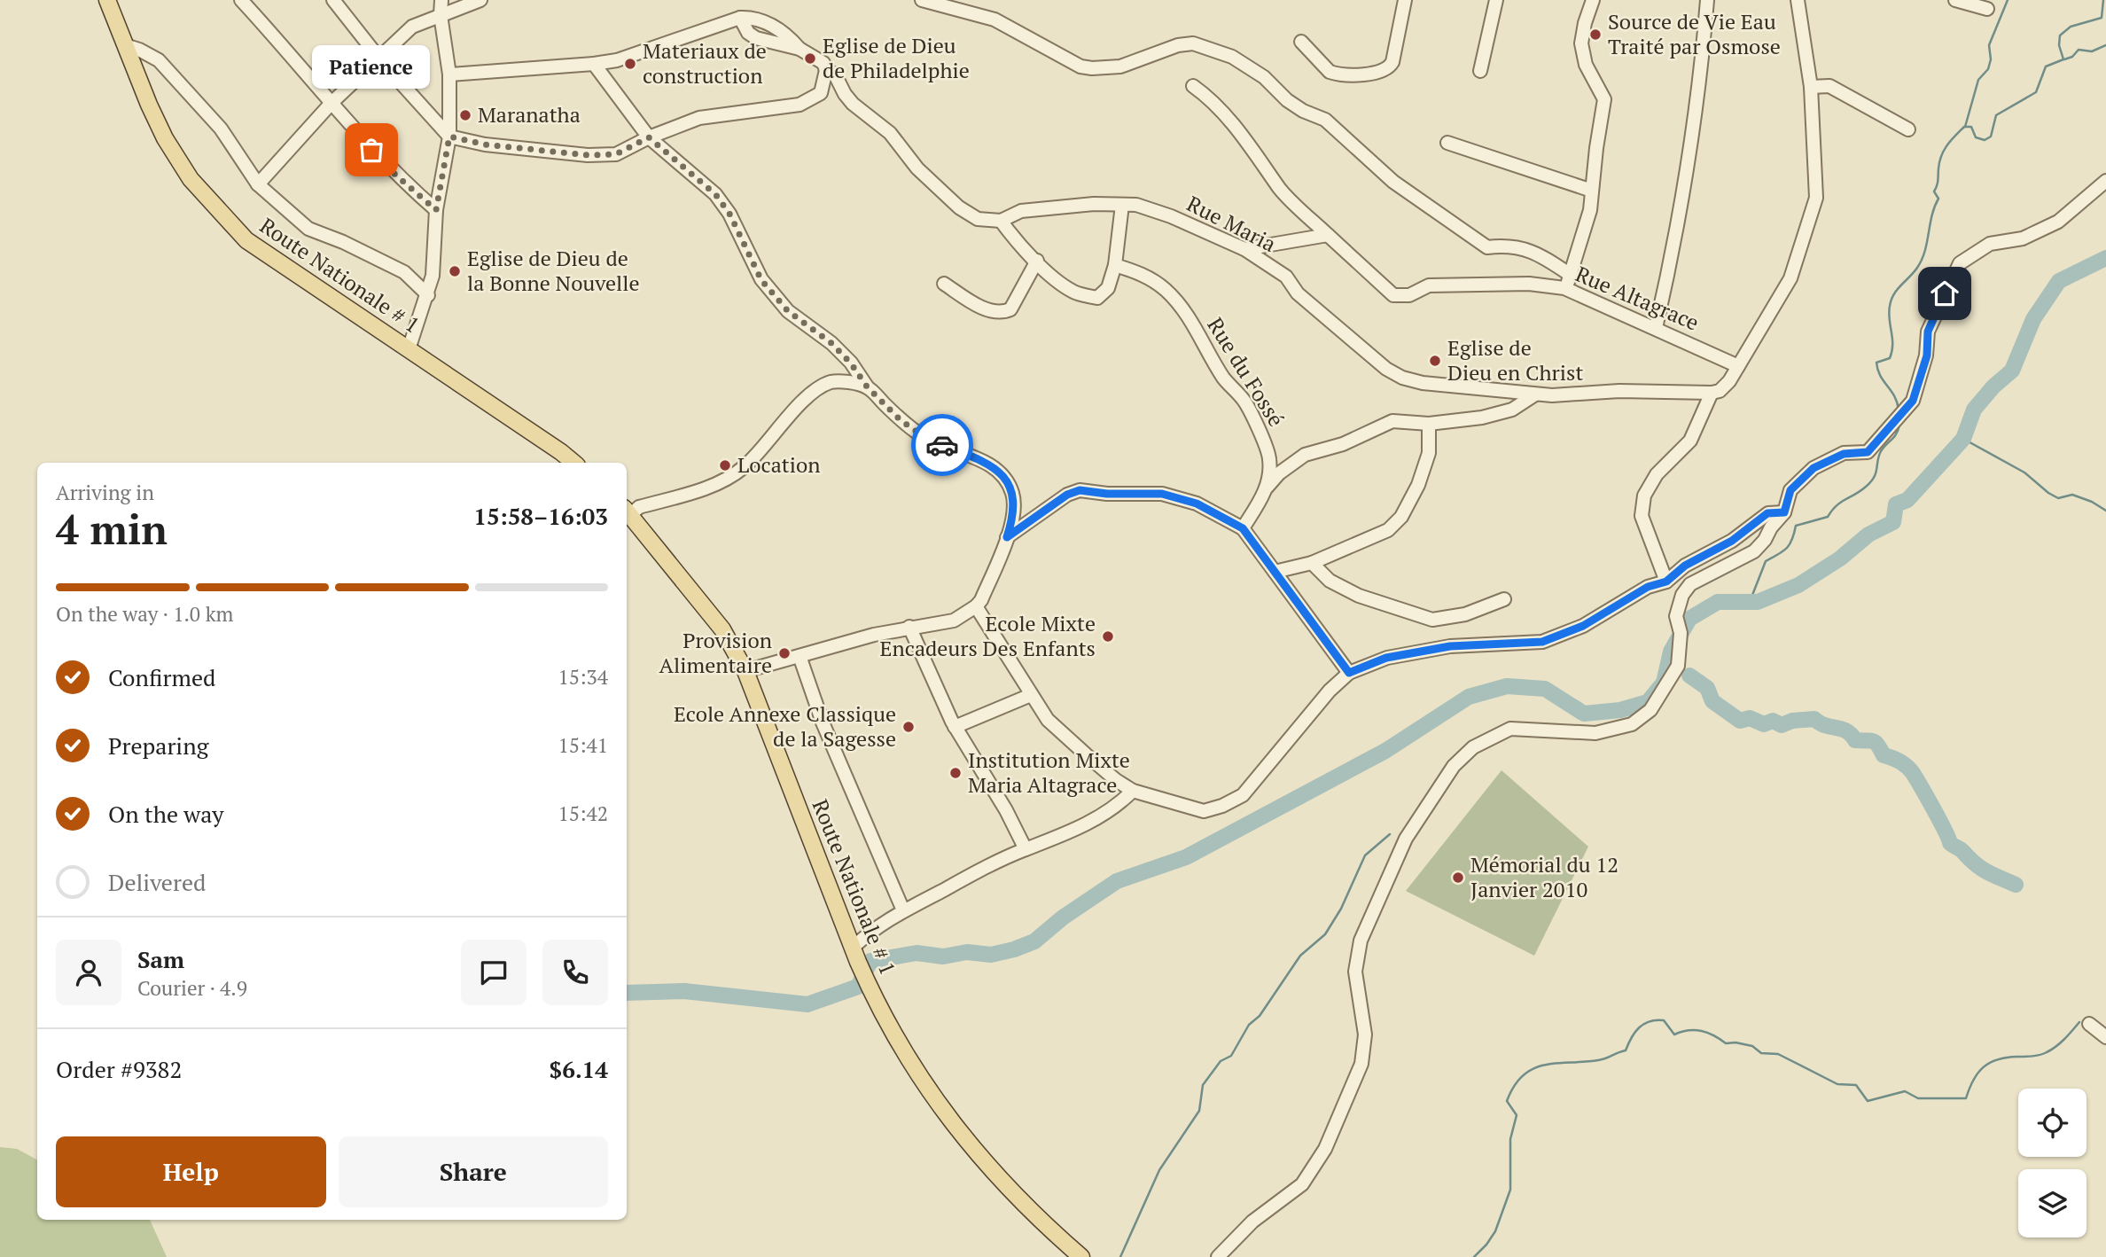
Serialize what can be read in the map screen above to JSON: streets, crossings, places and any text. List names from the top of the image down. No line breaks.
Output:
{"streets":{"main road":["Route Nationale # 1"],"street":["Rue Maria","Rue Altagrace","Rue du Fossé"]},"places":["Source de Vie Eau Traité par Osmose","Eglise de Dieu de Philadelphie","Materiaux de construction","Maranatha","Patience","Eglise de Dieu de la Bonne Nouvelle","Eglise de Dieu en Christ","Location","Ecole Mixte Encadeurs Des Enfants","Provision Alimentaire","Ecole Annexe Classique de la Sagesse","Institution Mixte Maria Altagrace","Mémorial du 12 Janvier 2010"],"page":{"bubble":"Patience","heading":["4 min","Arriving in","15:58–16:03"],"panel":["Sam","Courier · 4.9","Order #9382","$6.14"],"bar":"On the way · 1.0 km","list":[["Confirmed","15:34"],["Preparing","15:41"],["On the way","15:42"],"Delivered"],"buttons":["Help","Share"]}}
